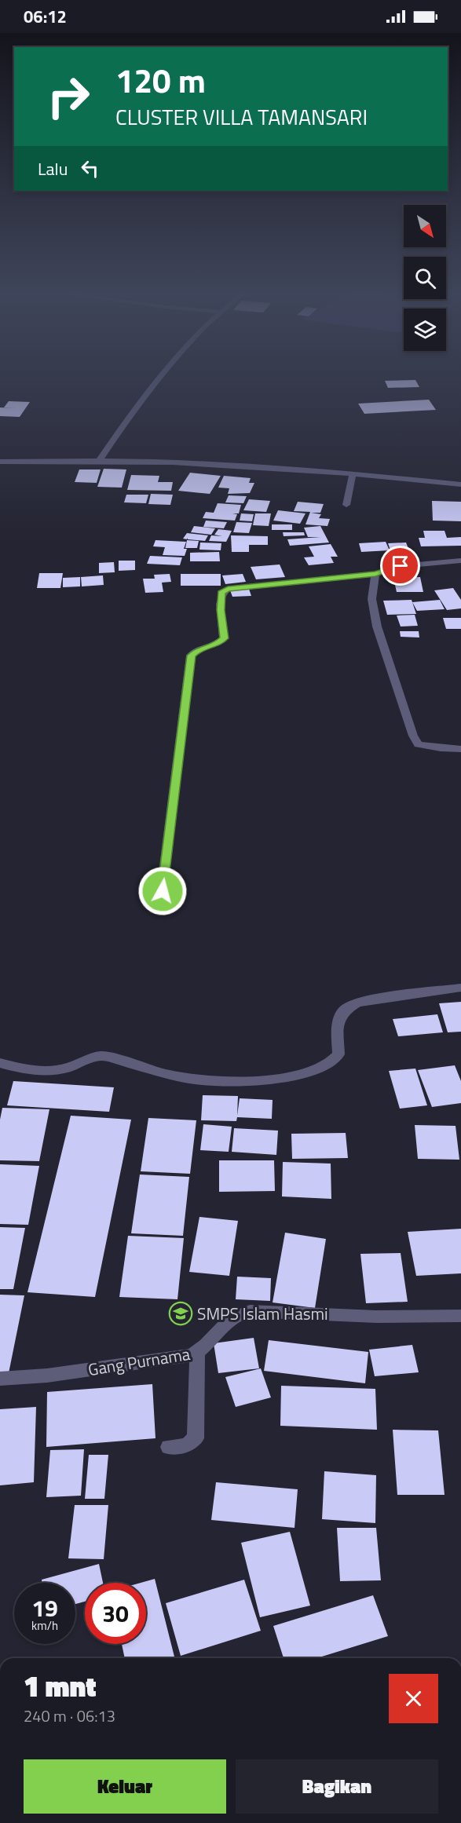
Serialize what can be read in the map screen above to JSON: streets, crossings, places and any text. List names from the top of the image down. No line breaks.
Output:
{"streets":{"street":["Gang Purnama"]},"places":{"school or university":["SMPS Islam Hasmi"]},"north":"bottom right","page":{"status":"06:12","turn":["120 m","CLUSTER VILLA TAMANSARI"],"then":"Lalu","speed":"19 km/h","limit":"30","heading":["1 mnt","240 m · 06:13"],"buttons":["Keluar","Bagikan"]}}
